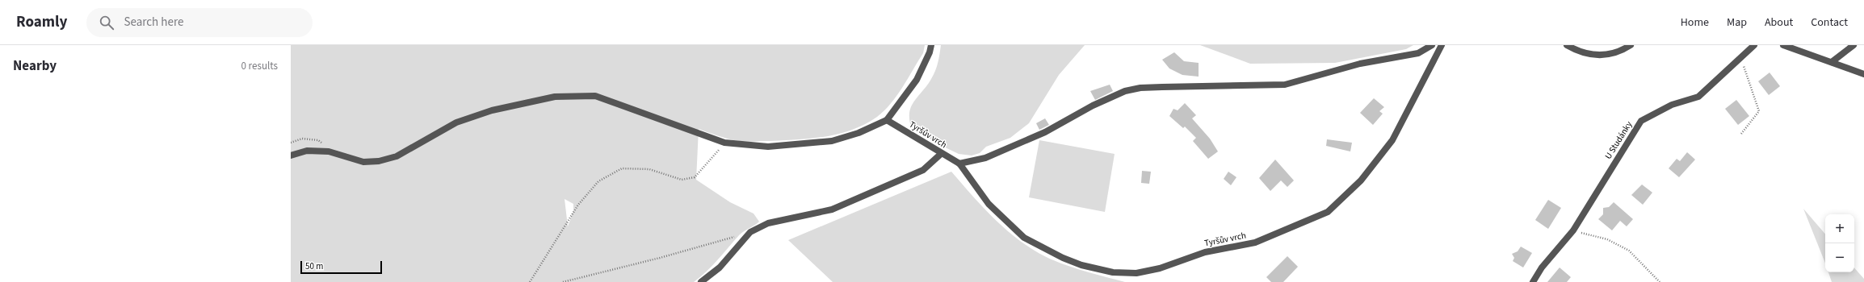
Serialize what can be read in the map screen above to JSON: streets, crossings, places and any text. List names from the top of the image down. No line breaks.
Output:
{"streets":{"street":["Tyršův vrch","U Studánky"]},"scale_bar":"50 m","page":{"header":"Roamly","search":"Search here","nav":["Home","Map","About","Contact"],"heading":["Nearby","0 results"],"map_buttons":["+","−"],"scale":"50 m"}}
